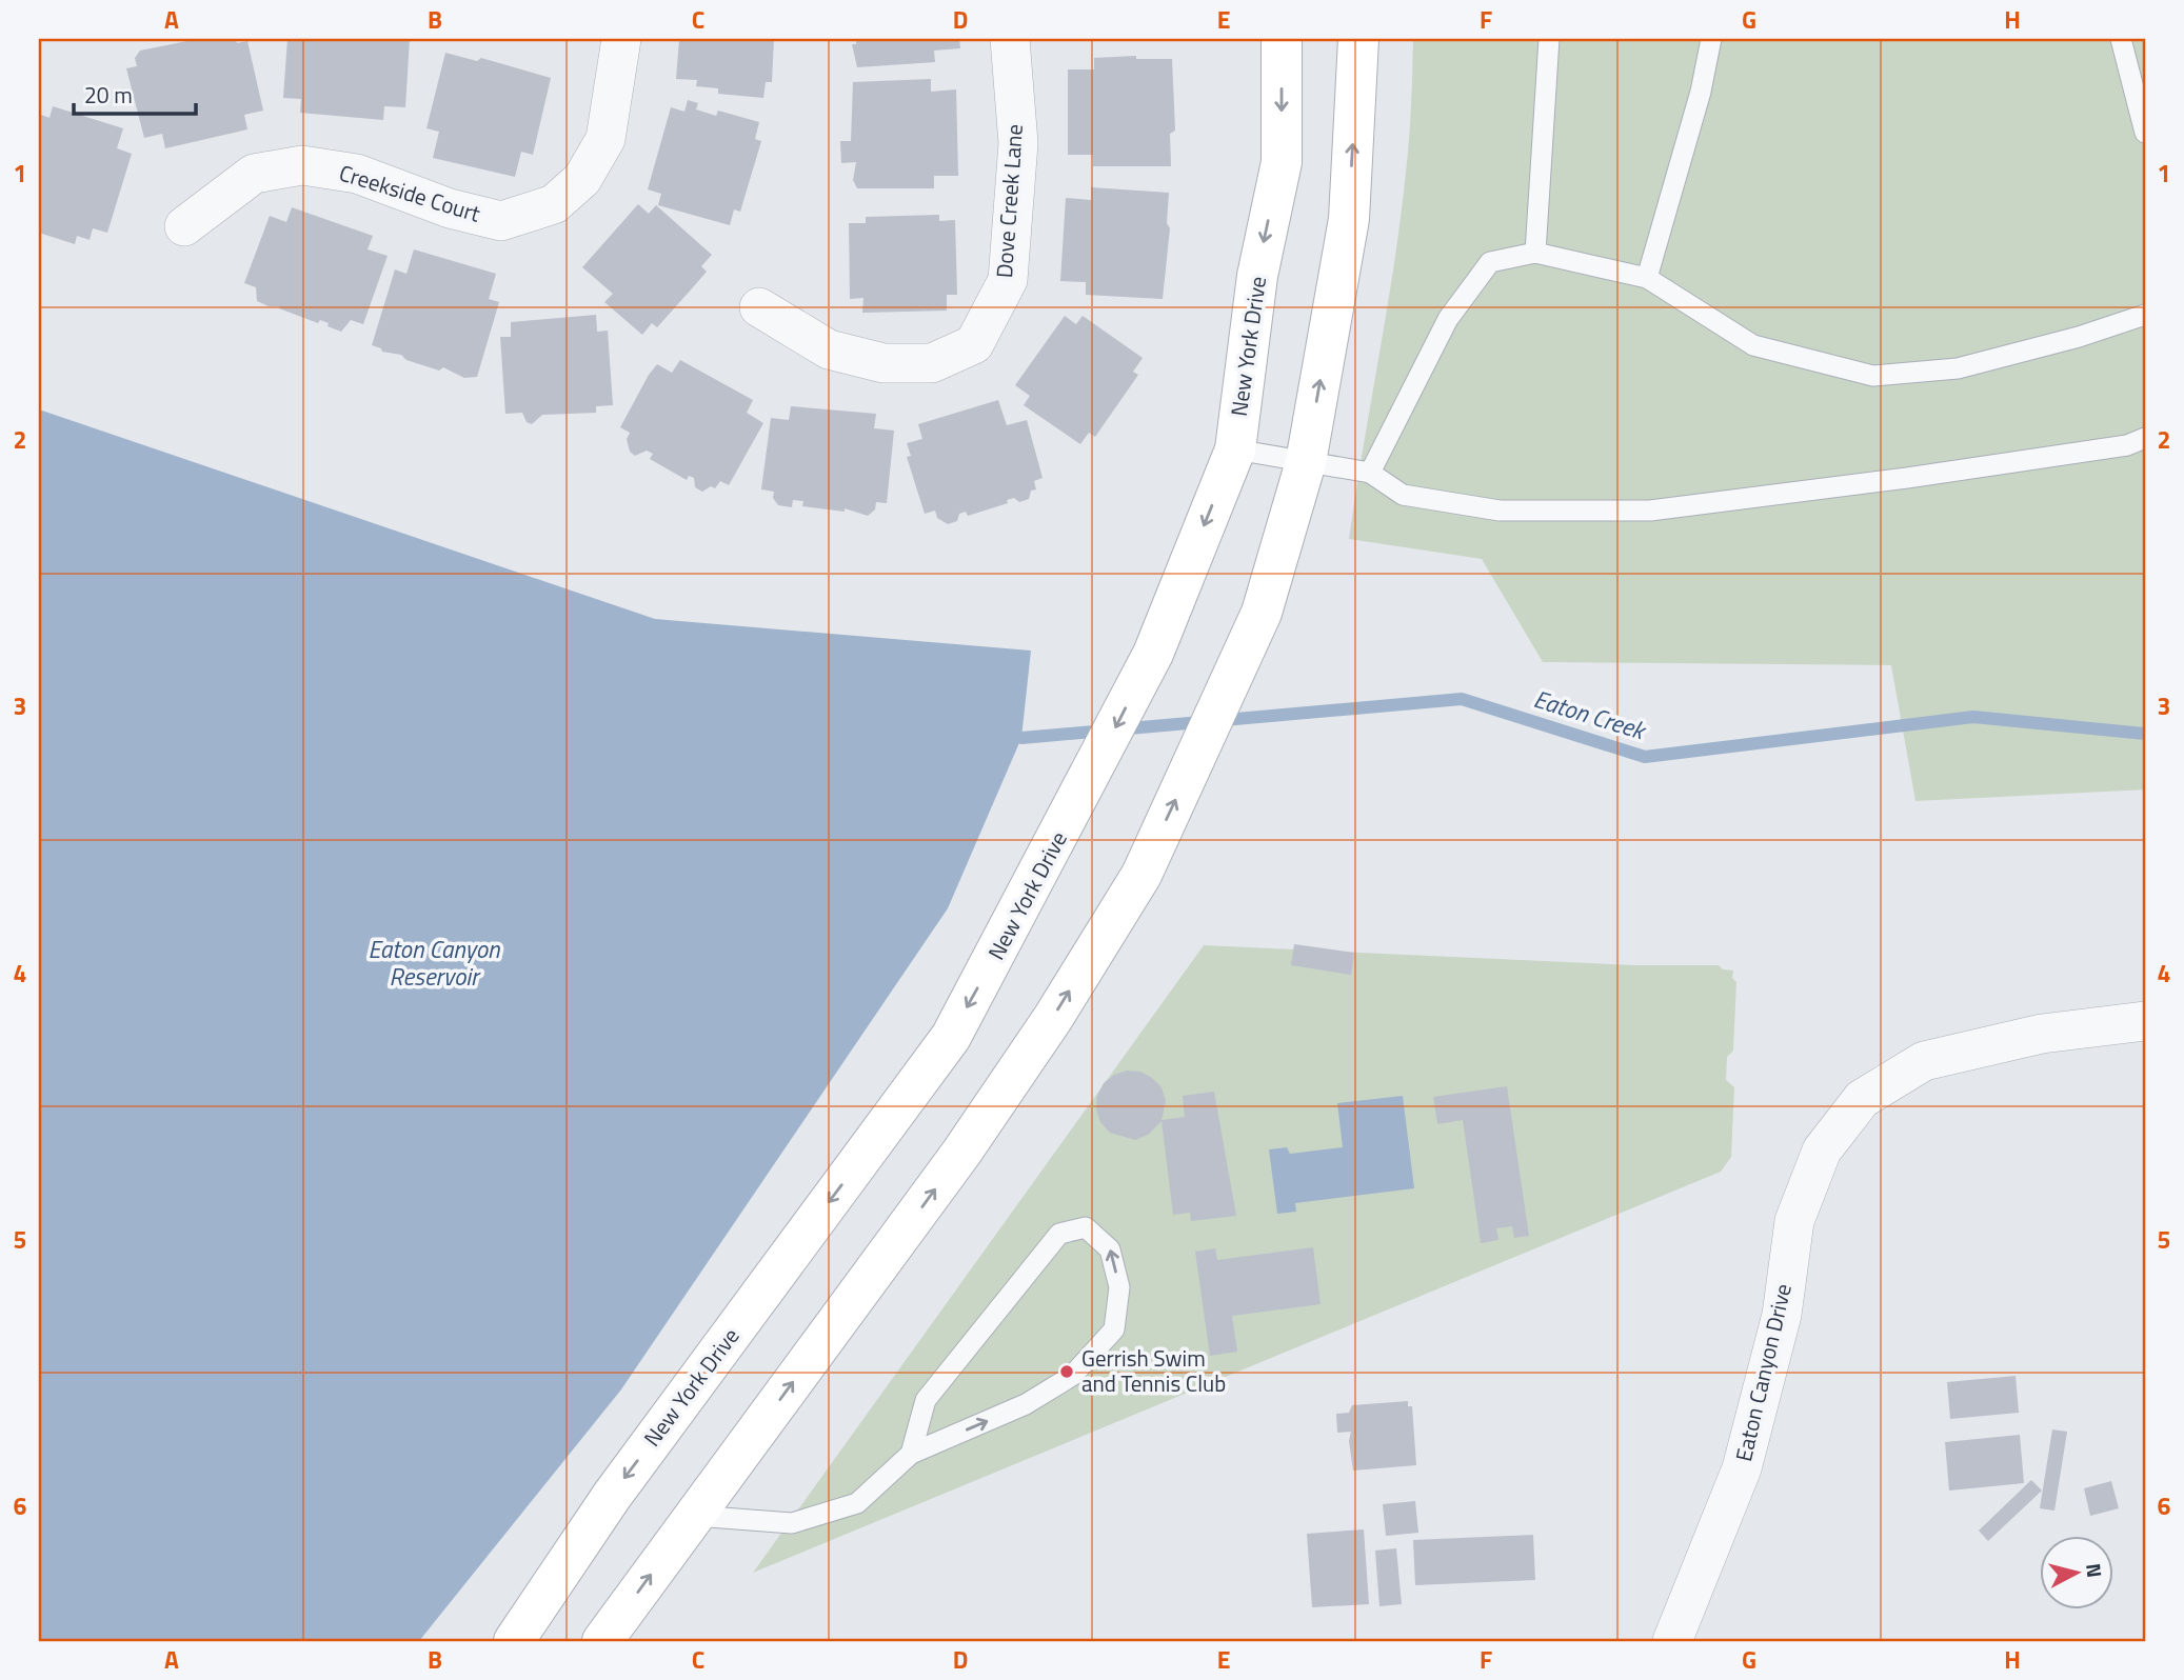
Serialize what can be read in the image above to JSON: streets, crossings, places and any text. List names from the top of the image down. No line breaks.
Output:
{"streets":{"main road":["New York Drive"],"street":["Creekside Court","Dove Creek Lane","Eaton Canyon Drive"]},"water":["Eaton Creek","Eaton Canyon Reservoir"],"places":["Gerrish Swim and Tennis Club"],"scale_bar":"20 m","north":"right","grid":{"columns":["A","B","C","D","E","F","G","H"],"rows":["1","2","3","4","5","6"]}}
